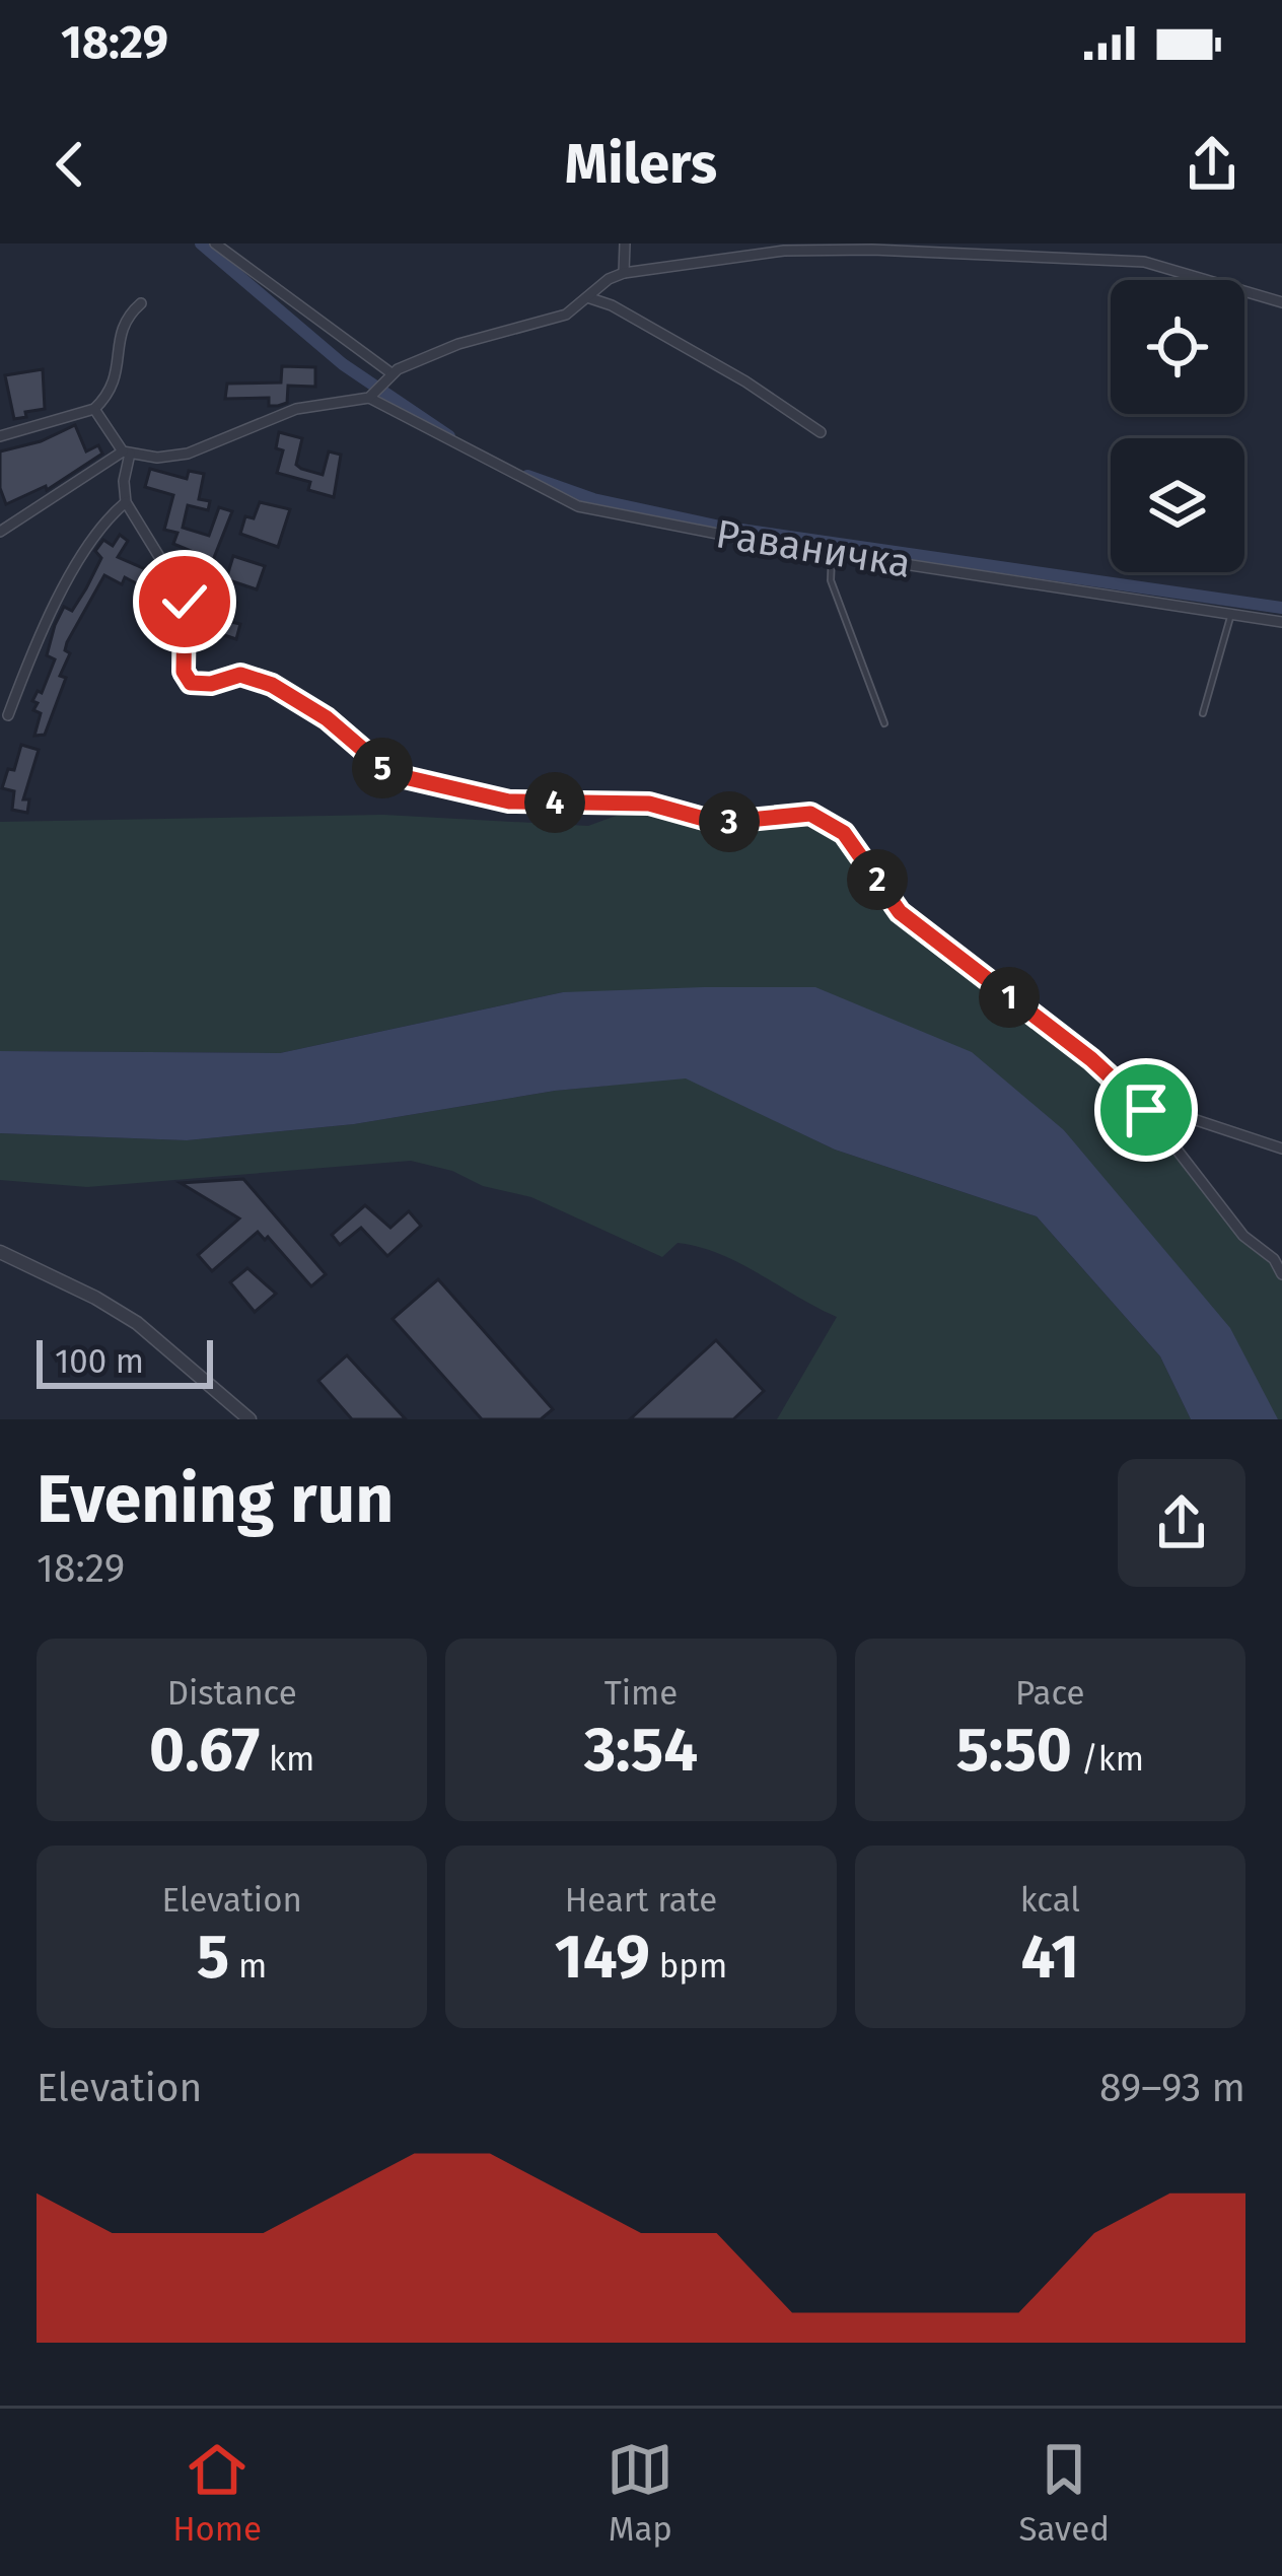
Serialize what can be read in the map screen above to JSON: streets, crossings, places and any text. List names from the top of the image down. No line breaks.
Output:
{"streets":{"street":["Раваничка"]},"scale_bar":"100 m","page":{"status":"18:29","header":"Milers","pins":["5","4","3","2","1"],"scale":"100 m","heading":["Evening run","18:29"],"stats":[["Distance","0.67 km"],["Time","3:54"],["Pace","5:50 /km"],["Elevation","5 m"],["Heart rate","149 bpm"],["kcal","41"]],"chart":["Elevation","89–93 m"],"tabs":["Home","Map","Saved"]}}
